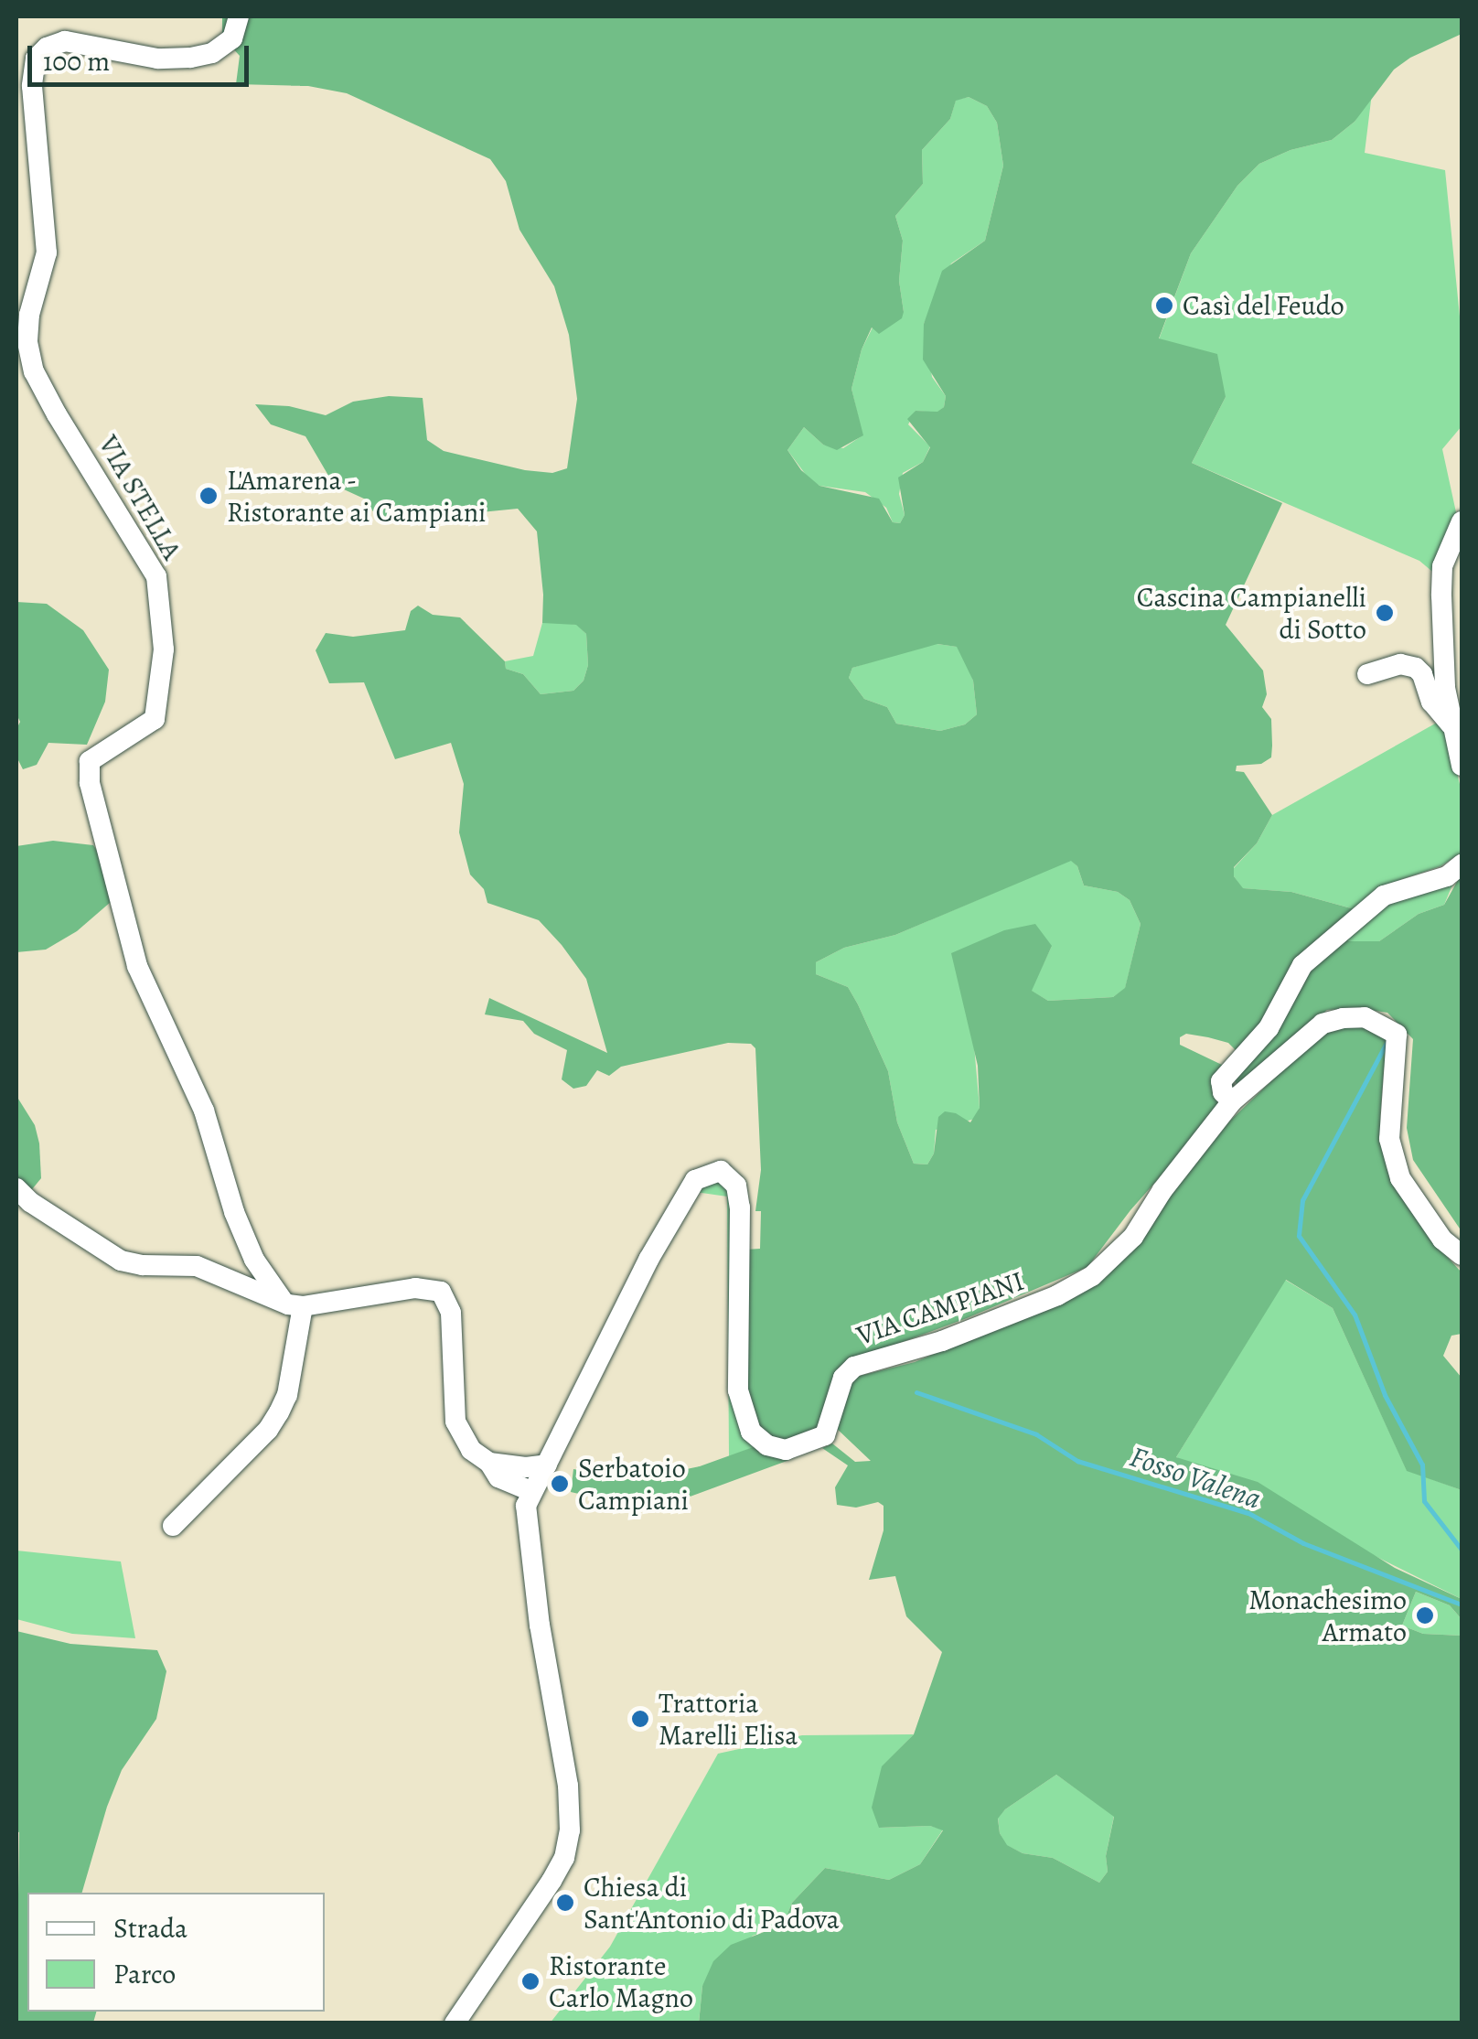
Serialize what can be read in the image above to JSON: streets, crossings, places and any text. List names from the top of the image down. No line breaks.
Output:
{"streets":{"street":["VIA STELLA","VIA CAMPIANI"]},"water":["Fosso Valena"],"places":["Casì del Feudo","L'Amarena - Ristorante ai Campiani","Cascina Campianelli di Sotto","Serbatoio Campiani","Monachesimo Armato","Trattoria Marelli Elisa","Chiesa di Sant'Antonio di Padova","Ristorante Carlo Magno"],"legend":["Strada","Parco"],"scale_bar":"100 m"}
